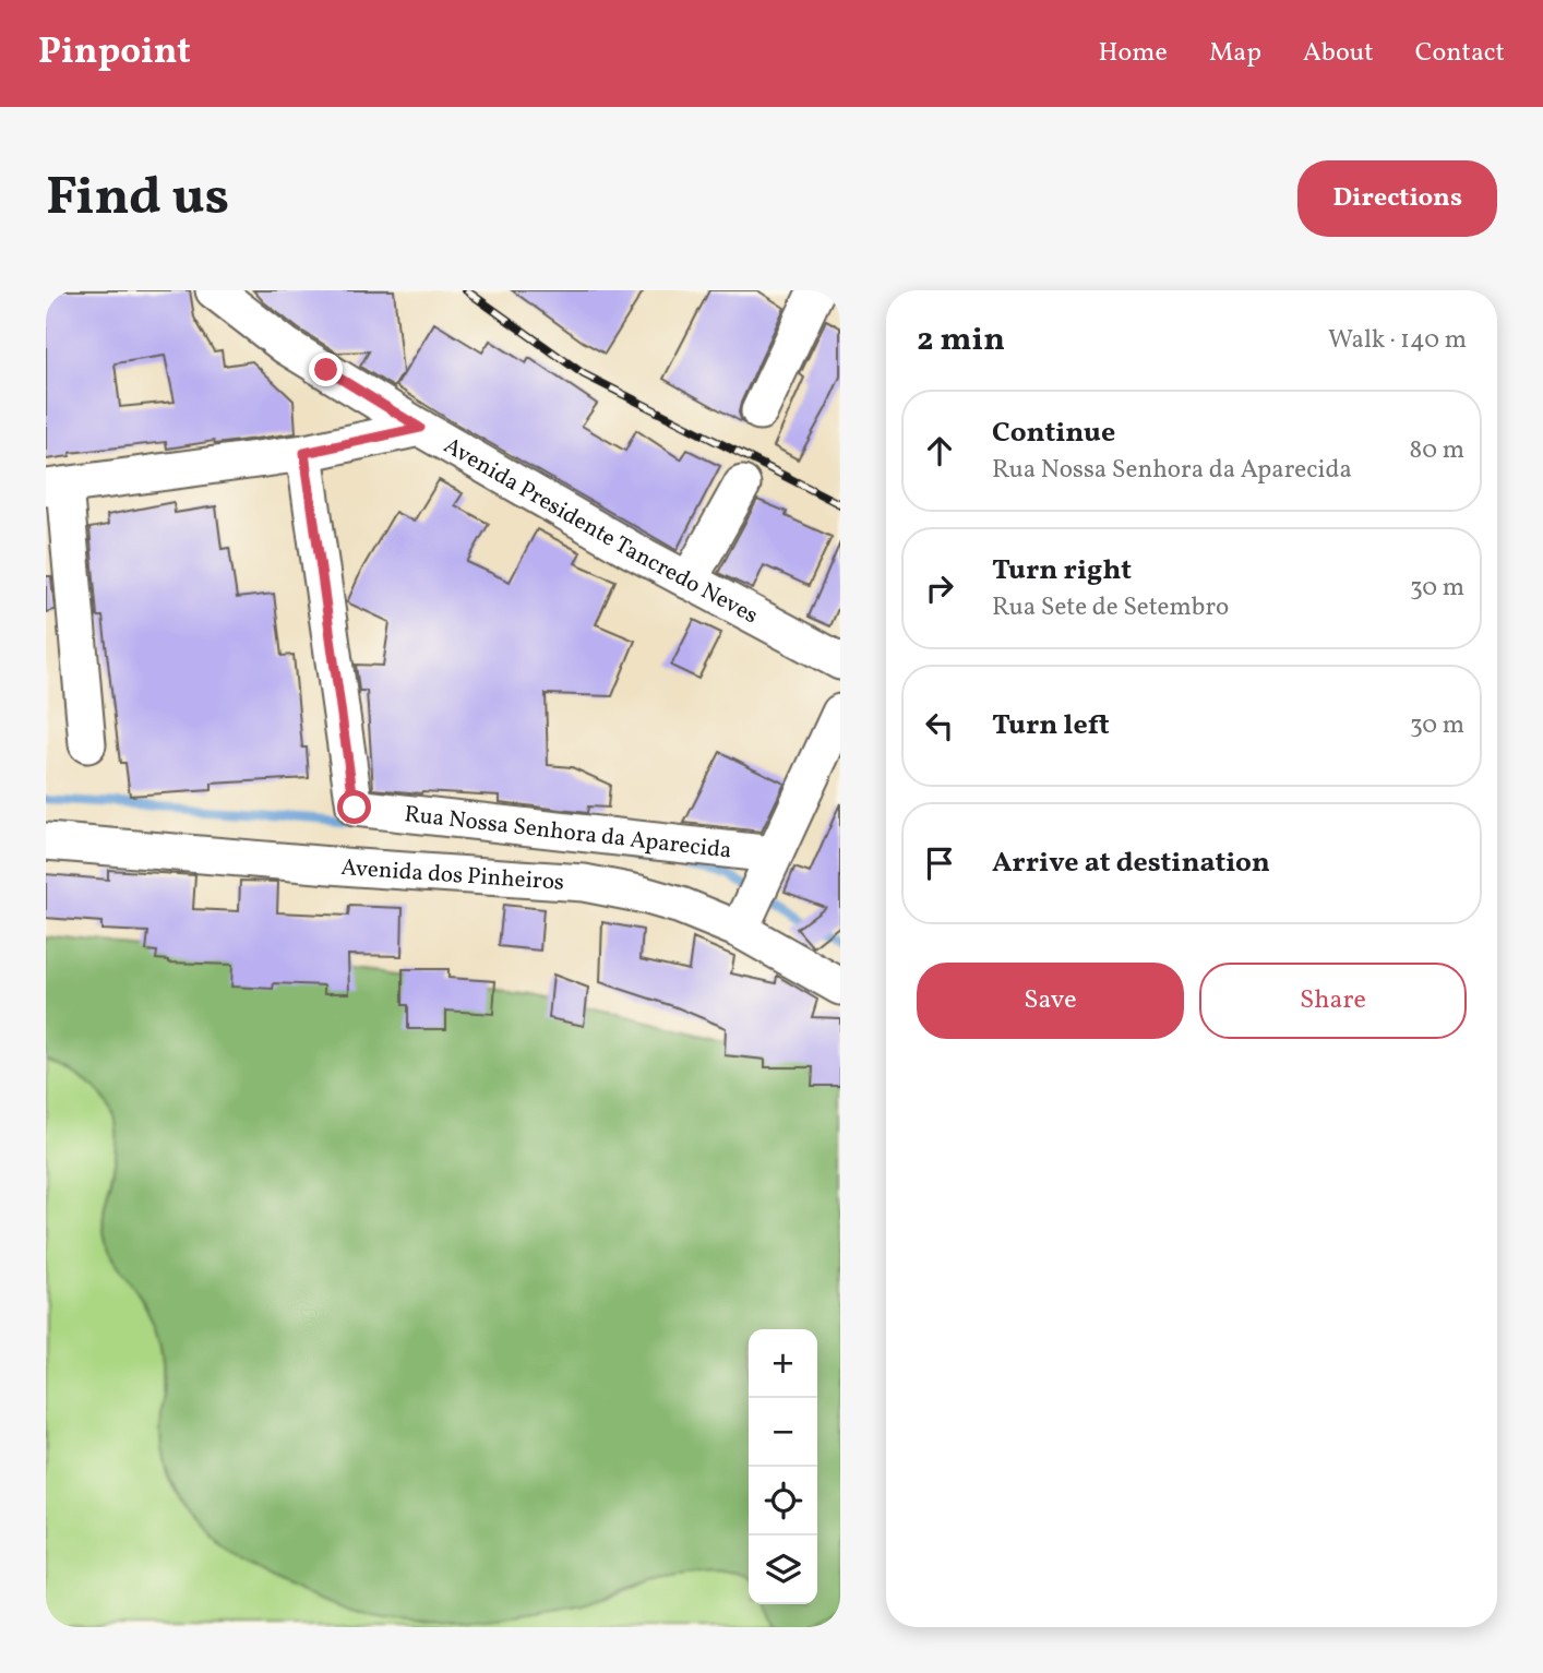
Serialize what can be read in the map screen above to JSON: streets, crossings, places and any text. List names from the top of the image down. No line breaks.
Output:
{"streets":{"street":["Avenida Presidente Tancredo Neves","Rua Nossa Senhora da Aparecida","Avenida dos Pinheiros"]},"page":{"header":"Pinpoint","nav":["Home","Map","About","Contact"],"buttons":["Directions",["Save","Share"]],"title":"Find us","heading":["2 min","Walk · 140 m"],"list":[["Continue","Rua Nossa Senhora da Aparecida","80 m"],["Turn right","Rua Sete de Setembro","30 m"],["Turn left","30 m"],"Arrive at destination"],"map_buttons":["+","−"]}}
